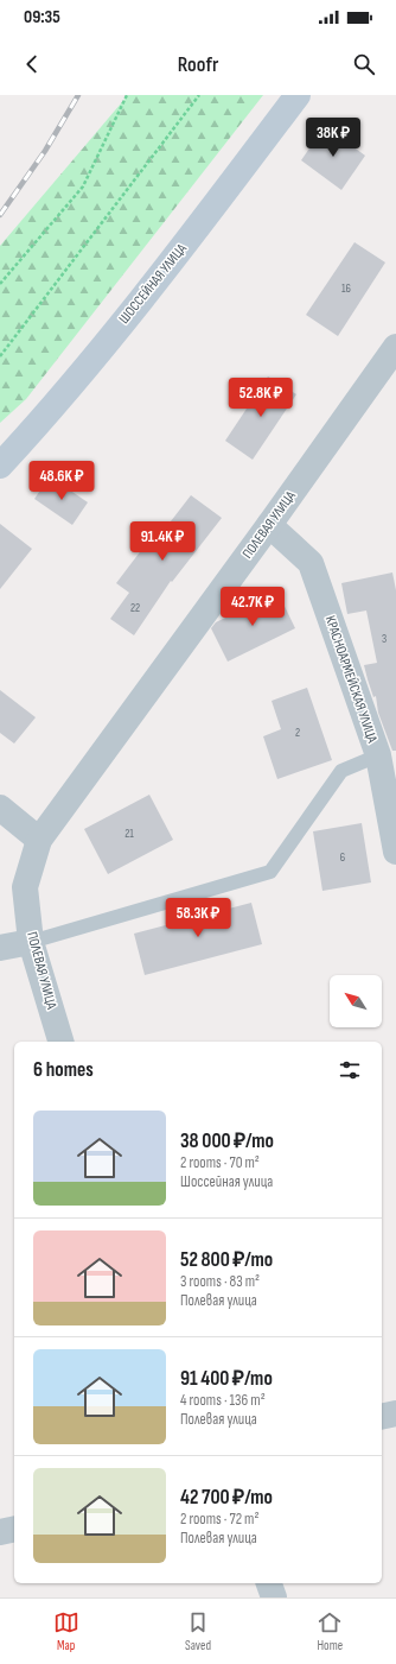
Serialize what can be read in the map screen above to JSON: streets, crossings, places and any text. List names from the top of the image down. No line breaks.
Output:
{"streets":{"main road":["ШОССЕЙНАЯ УЛИЦА"],"street":["ПОЛЕВАЯ УЛИЦА","КРАСНОАРМЕЙСКАЯ УЛИЦА"]},"crossings":[["ПОЛЕВАЯ УЛИЦА","КРАСНОАРМЕЙСКАЯ УЛИЦА"]],"house_numbers":["16","22","3","2","21","6"],"north":"top left","page":{"status":"09:35","header":"Roofr","price":["38K ₽","52.8K ₽","48.6K ₽","91.4K ₽","42.7K ₽","58.3K ₽"],"heading":"6 homes","list":[{"name":"38 000 ₽/mo","note":"2 rooms · 70 m² · Шоссейная улица"},{"name":"52 800 ₽/mo","note":"3 rooms · 83 m² · Полевая улица"},{"name":"91 400 ₽/mo","note":"4 rooms · 136 m² · Полевая улица"},{"name":"42 700 ₽/mo","note":"2 rooms · 72 m² · Полевая улица"}],"tabs":["Map","Saved","Home"]}}
